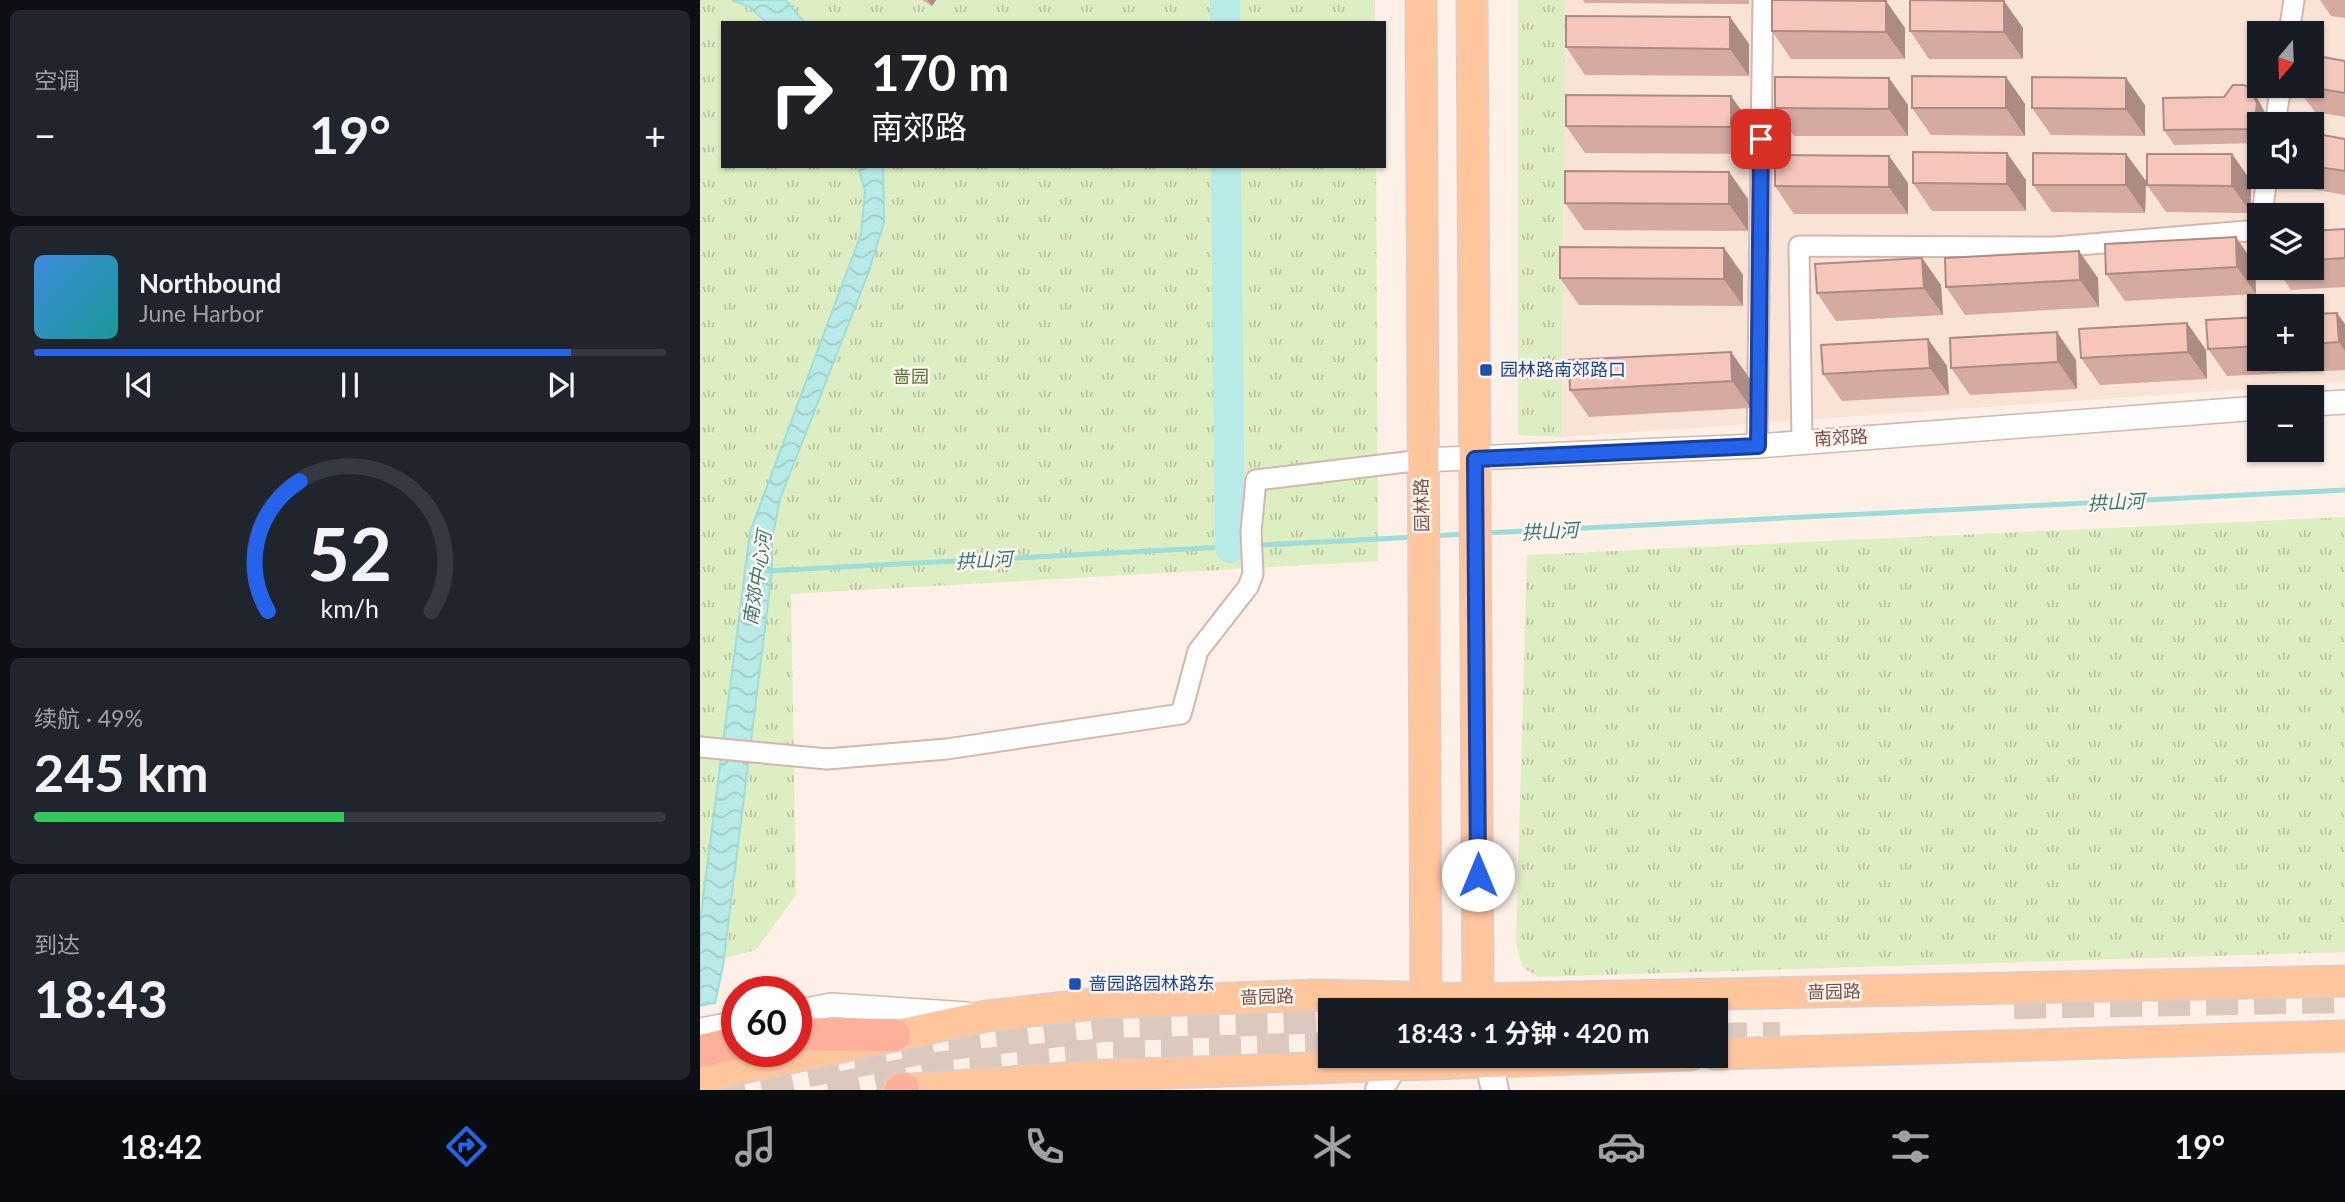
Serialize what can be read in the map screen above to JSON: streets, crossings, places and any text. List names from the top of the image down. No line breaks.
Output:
{"streets":{"main road":["园林路","啬园路"],"street":["南郊路"]},"crossings":[["南郊路","园林路"]],"water":["拱山河","南郊中心河"],"parks":["啬园"],"places":{"transit":["园林路南郊路口","啬园路园林路东"]},"north":"bottom","page":{"tile":["空调",["续航 · 49%","245 km"],["到达","18:43"]],"map_buttons":["+","−"],"turn":["170 m","南郊路"],"heat":["−","19°","+"],"song":["Northbound","June Harbor"],"limit":"60","trip":"18:43 · 1 分钟 · 420 m","tabs":["18:42","19°"],"gauge":["52","km/h"]}}
